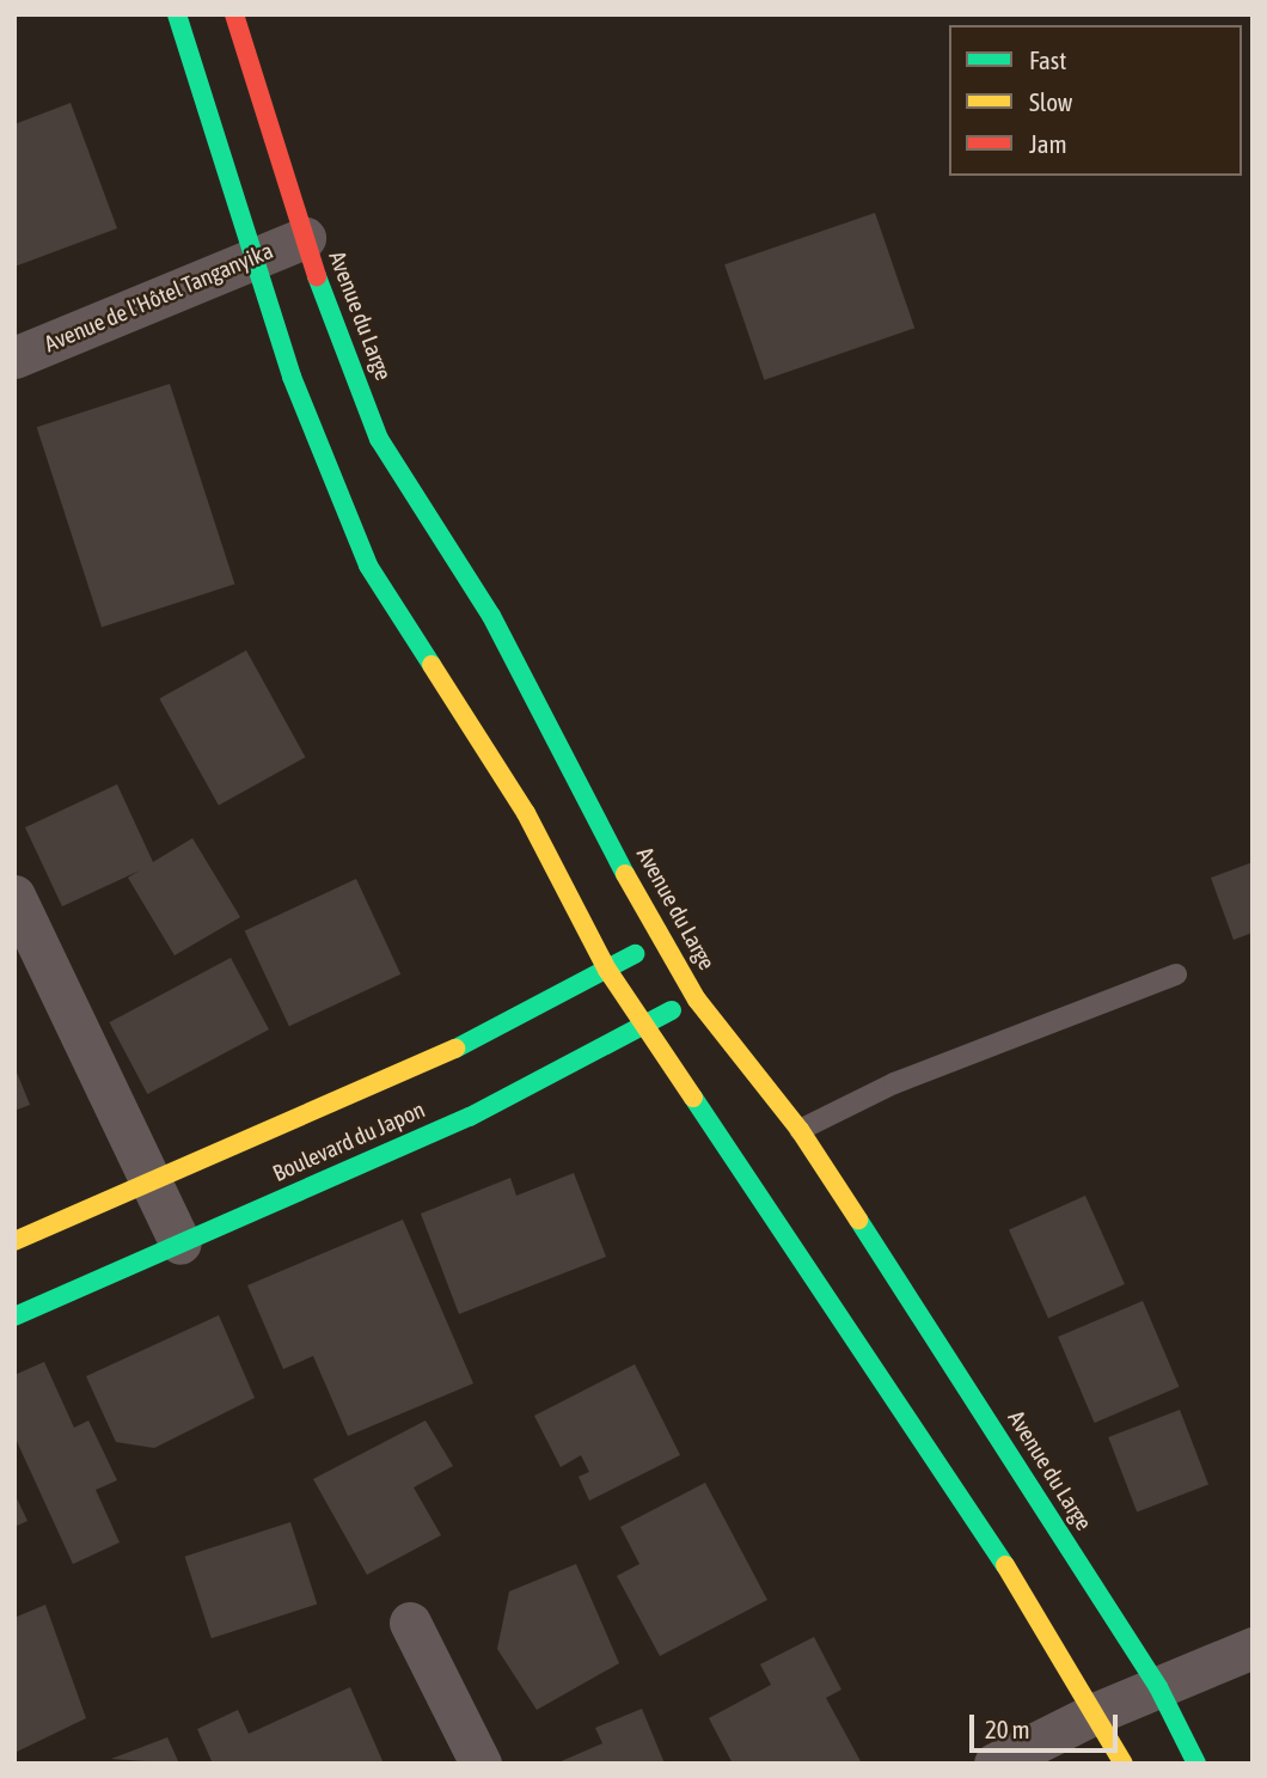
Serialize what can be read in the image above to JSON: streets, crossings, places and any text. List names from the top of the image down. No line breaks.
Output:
{"streets":{"main road":["Avenue du Large","Boulevard du Japon"],"street":["Avenue de l'Hôtel Tanganyika"]},"crossings":[["Avenue de l'Hôtel Tanganyika","Avenue du Large"],["Avenue du Large","Boulevard du Japon"]],"legend":["Fast","Slow","Jam"],"scale_bar":"20 m"}
